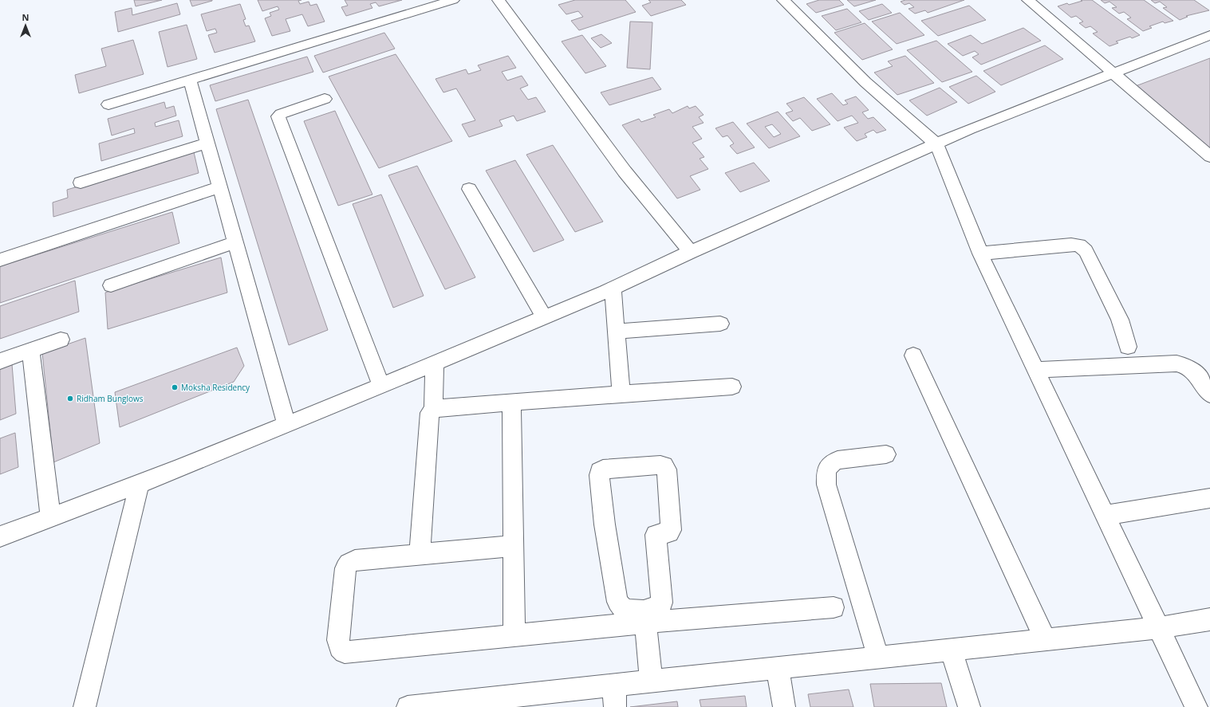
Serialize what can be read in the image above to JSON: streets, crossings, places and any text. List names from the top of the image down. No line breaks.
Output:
{"places":["Moksha Residency","Ridham Bunglows"],"north":"top"}
